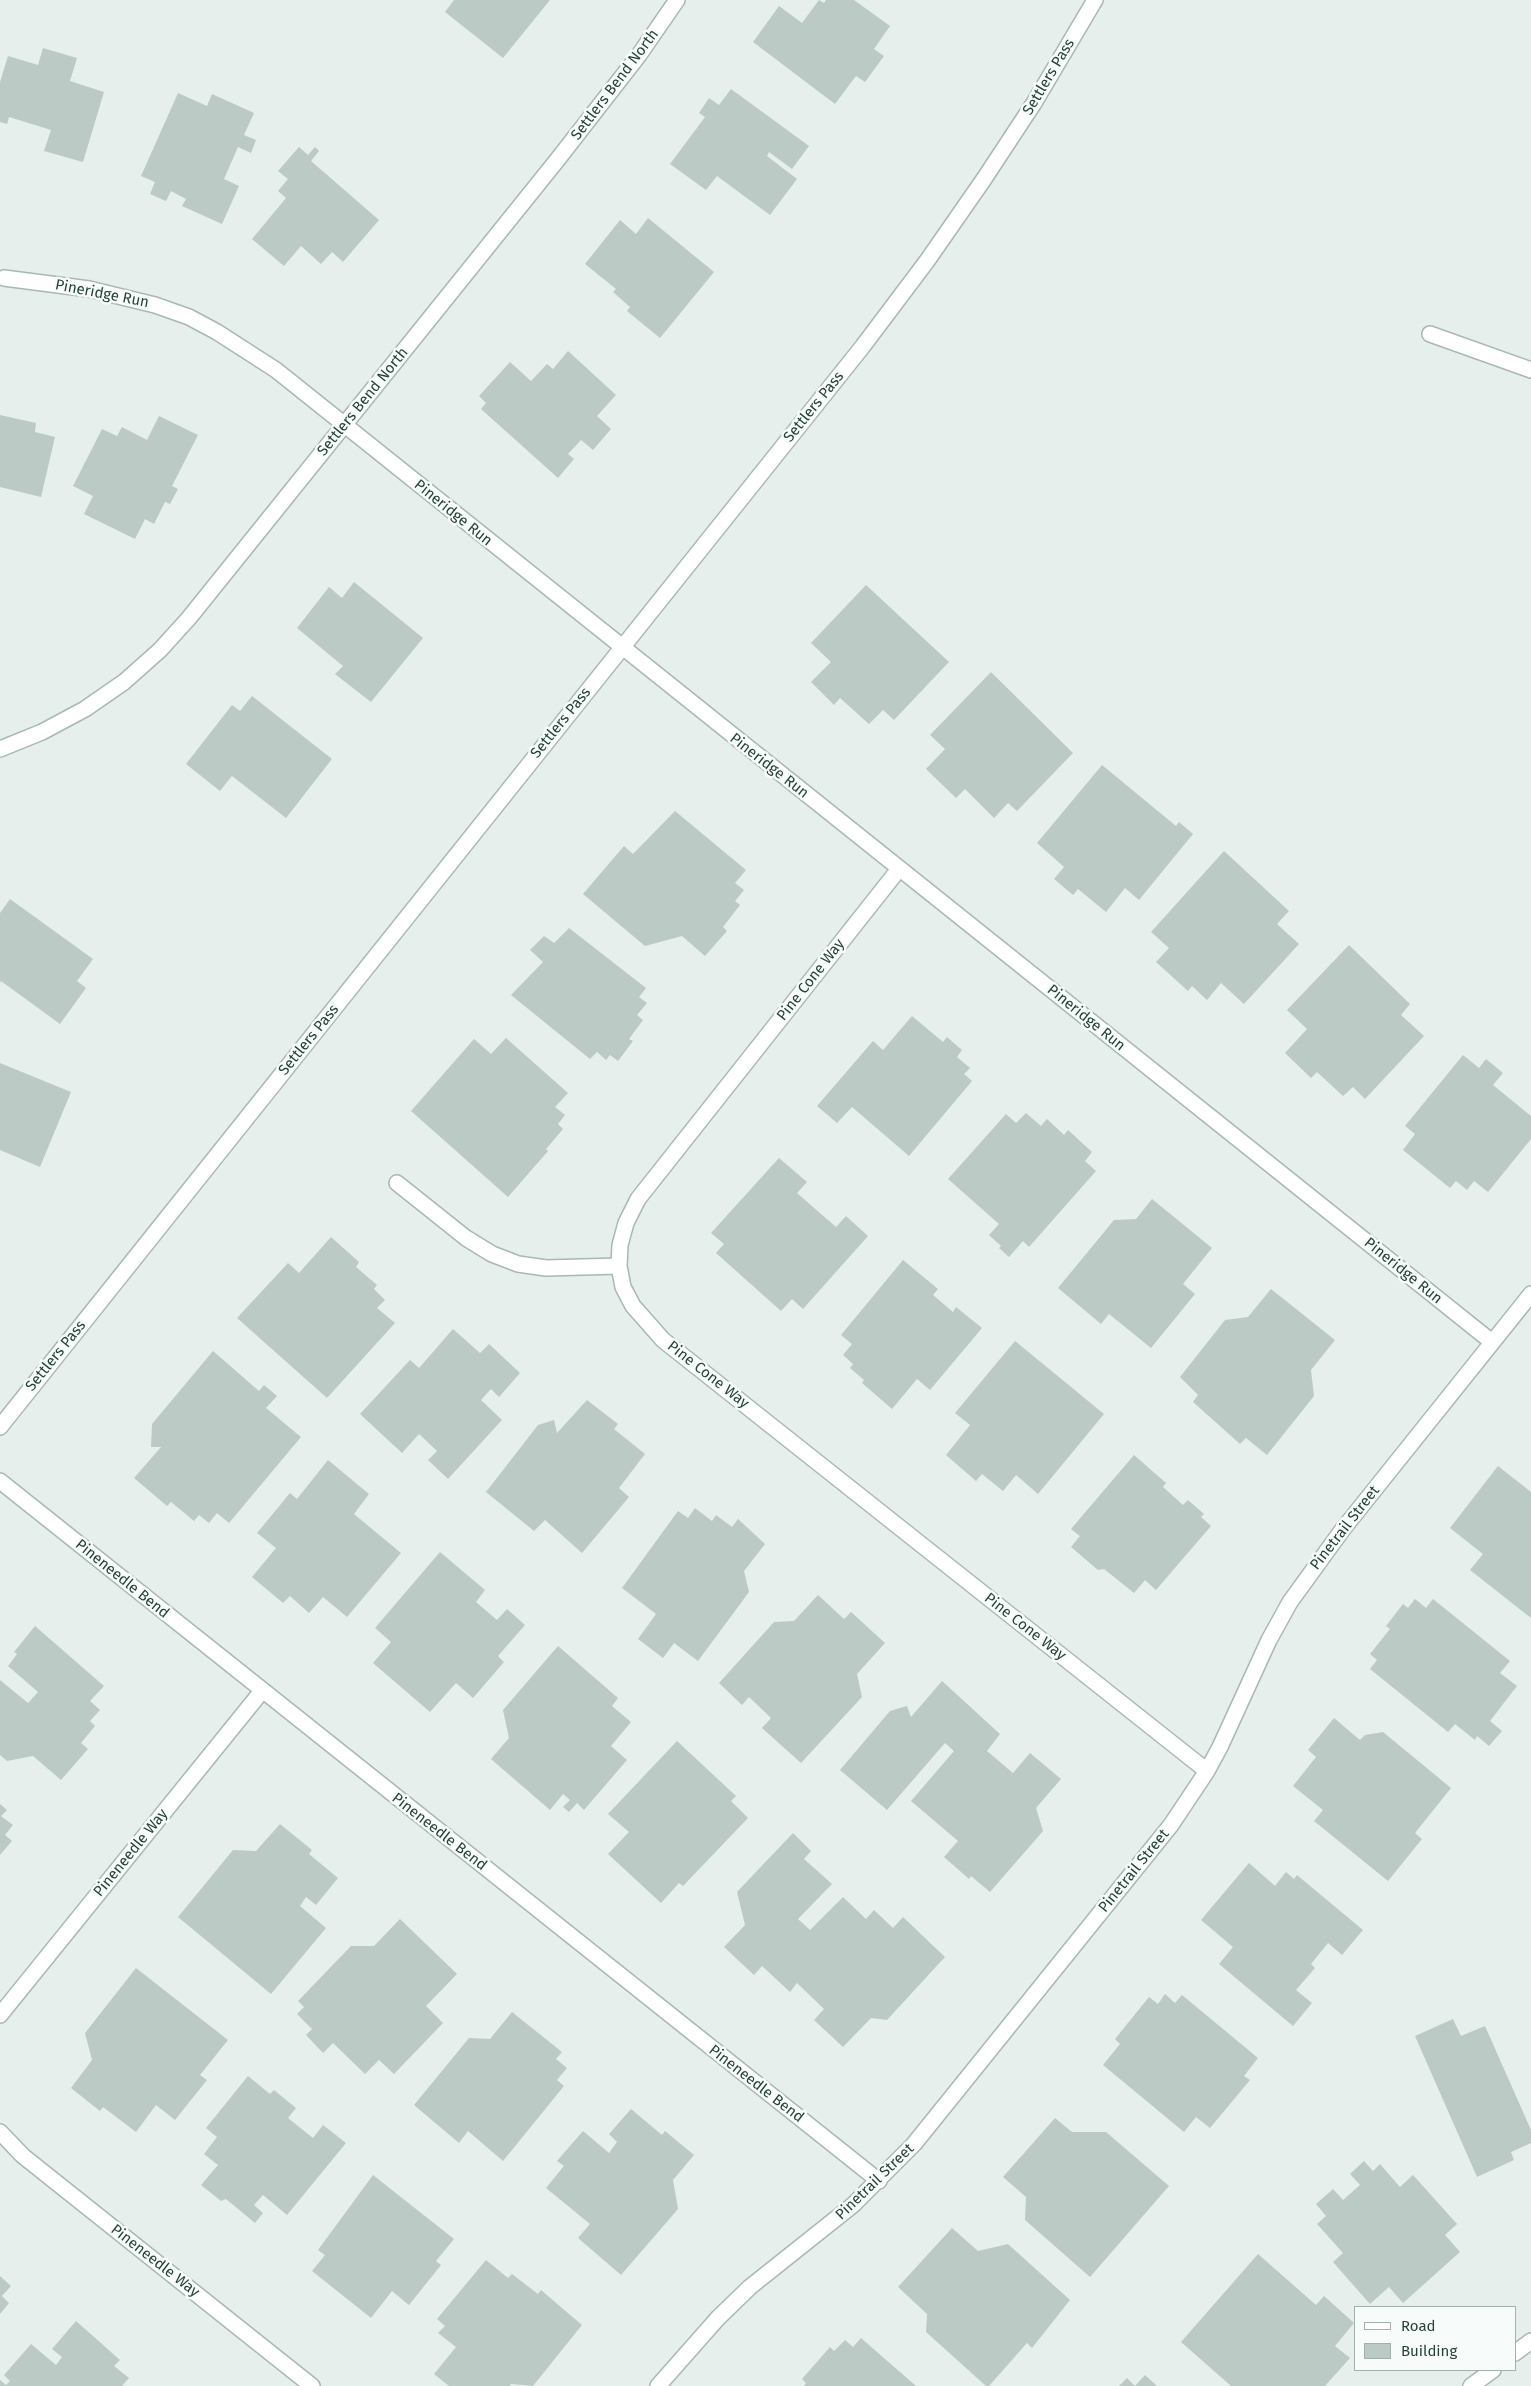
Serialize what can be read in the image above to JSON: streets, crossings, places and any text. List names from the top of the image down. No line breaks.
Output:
{"streets":{"street":["Settlers Pass","Settlers Bend North","Pineridge Run","Pine Cone Way","Pinetrail Street","Pineneedle Bend","Pineneedle Way"]},"crossings":[["Settlers Pass","Pineridge Run"],["Settlers Bend North","Pineridge Run"],["Pineridge Run","Pine Cone Way"],["Pineridge Run","Pinetrail Street"],["Pine Cone Way","Pinetrail Street"],["Pinetrail Street","Pineneedle Bend"],["Pineneedle Bend","Pineneedle Way"]],"legend":["Road","Building"]}
